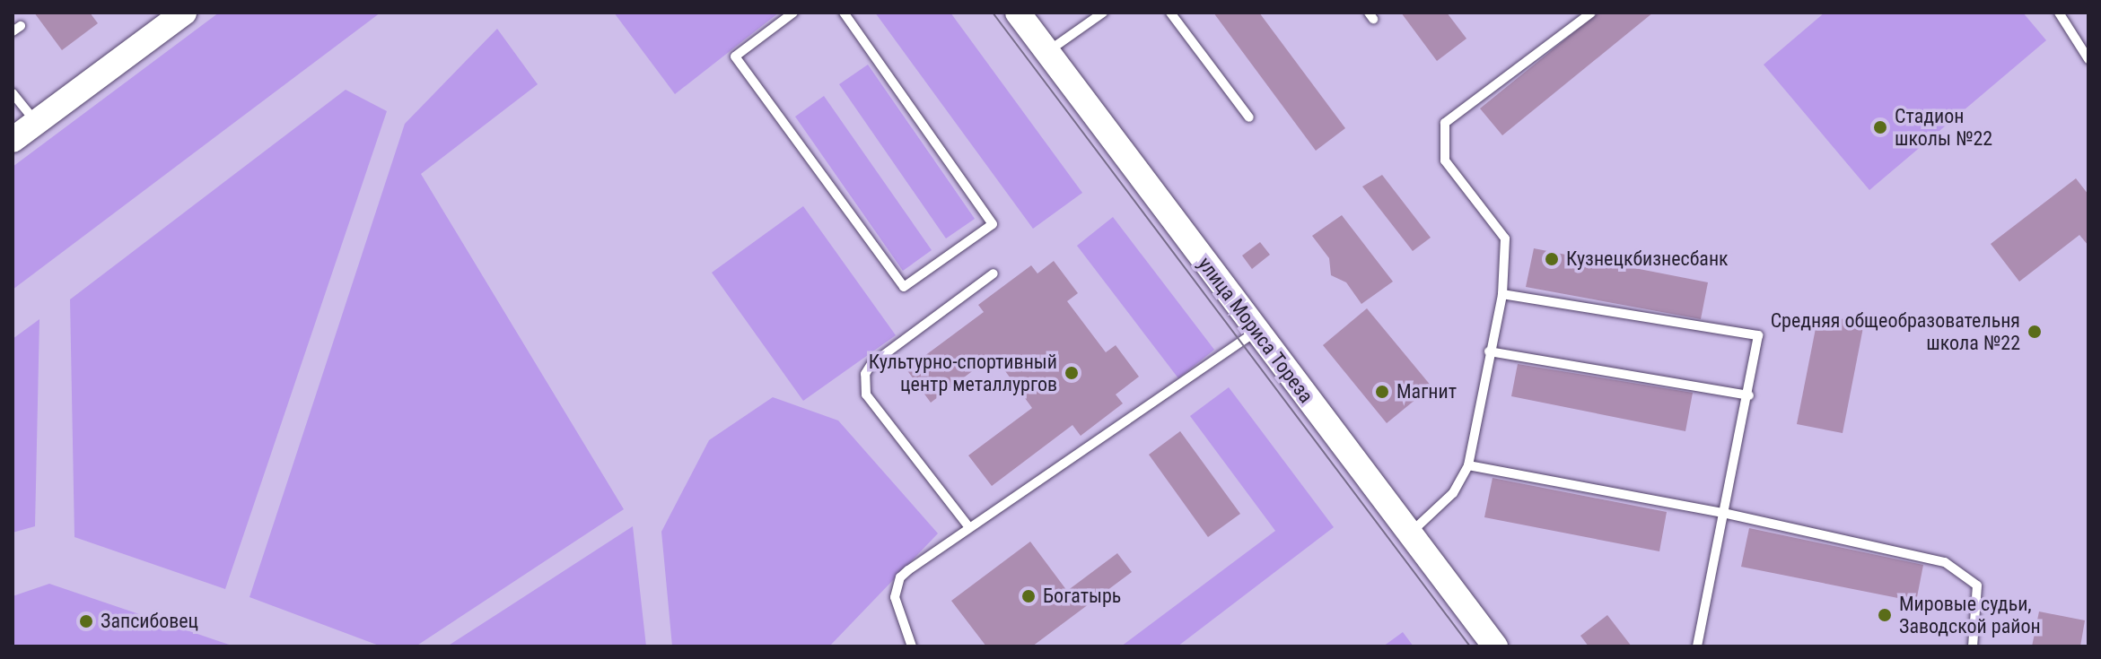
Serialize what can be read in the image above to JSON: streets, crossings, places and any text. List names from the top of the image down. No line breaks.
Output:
{"streets":{"street":["улица Мориса Тореза"]},"places":["Стадион школы №22","Кузнецкбизнесбанк","Средняя общеобразовательня школа №22","Культурно-спортивный центр металлургов","Магнит","Богатырь","Мировые судьи, Заводской район","Запсибовец"]}
